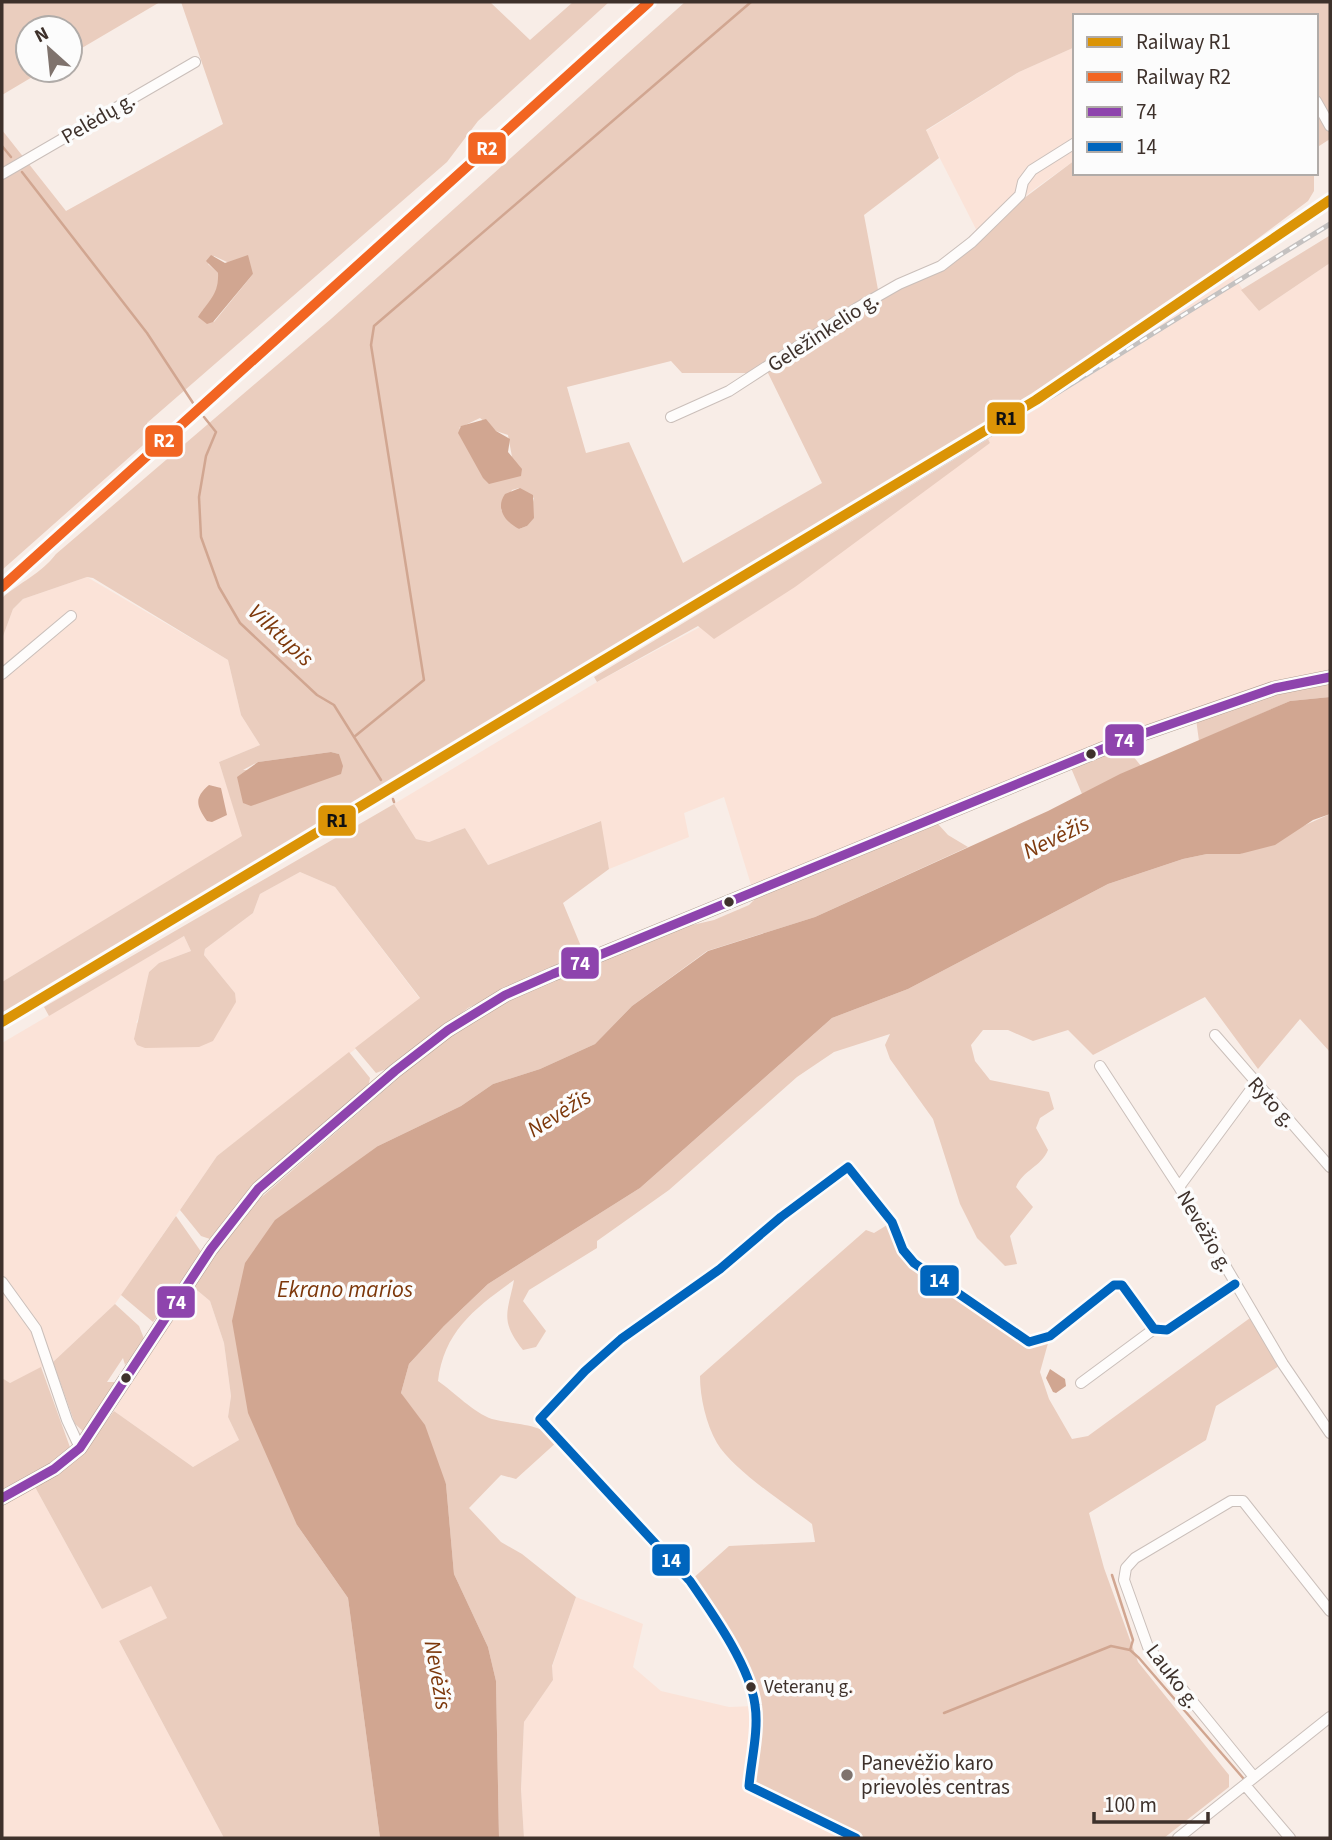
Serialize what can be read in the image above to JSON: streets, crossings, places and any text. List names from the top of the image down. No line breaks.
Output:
{"streets":{"street":["Pelėdų g.","Geležinkelio g.","Ryto g.","Nevėžio g.","Lauko g."]},"water":["Vilktupis","Nevėžis","Ekrano marios"],"places":["Veteranų g.","Panevėžio karo prievolės centras"],"lines":["rail line R2","rail line R1","transit line 74","transit line 14"],"legend":["Railway R1","Railway R2","74","14"],"scale_bar":"100 m","north":"top left"}
